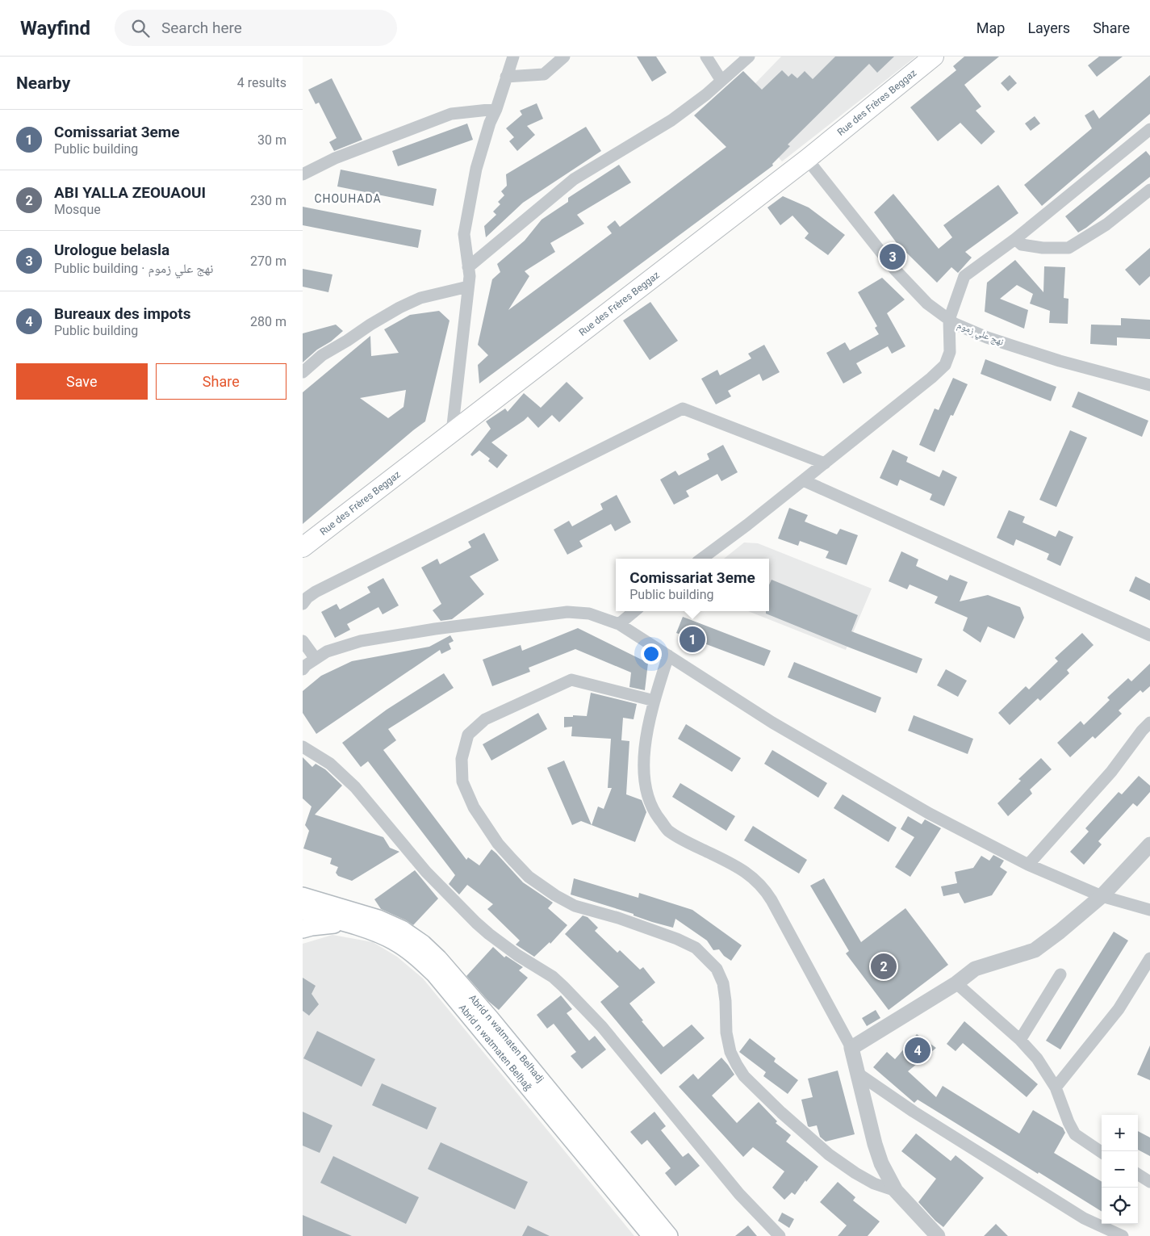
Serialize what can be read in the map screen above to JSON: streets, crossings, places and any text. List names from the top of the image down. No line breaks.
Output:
{"streets":{"main road":["Rue des Frères Beggaz","Abrid n watmaten Belhadj","Abrid n watmaten Belḥaǧ"],"street":["نهج علي زموم"]},"crossings":[["Rue des Frères Beggaz","نهج علي زموم"]],"districts":["CHOUHADA"],"page":{"header":"Wayfind","search":"Search here","nav":["Map","Layers","Share"],"heading":["Nearby","4 results"],"list":[{"mark":"1","name":"Comissariat 3eme","note":"Public building","value":"30 m"},{"mark":"2","name":"ABI YALLA ZEOUAOUI","note":"Mosque","value":"230 m"},{"mark":"3","name":"Urologue belasla","note":"Public building · نهج علي زموم","value":"270 m"},{"mark":"4","name":"Bureaux des impots","note":"Public building","value":"280 m"}],"pins":["3","1","2","4"],"buttons":["Save","Share"],"popup":["Comissariat 3eme","Public building"],"map_buttons":["+","−"]}}
